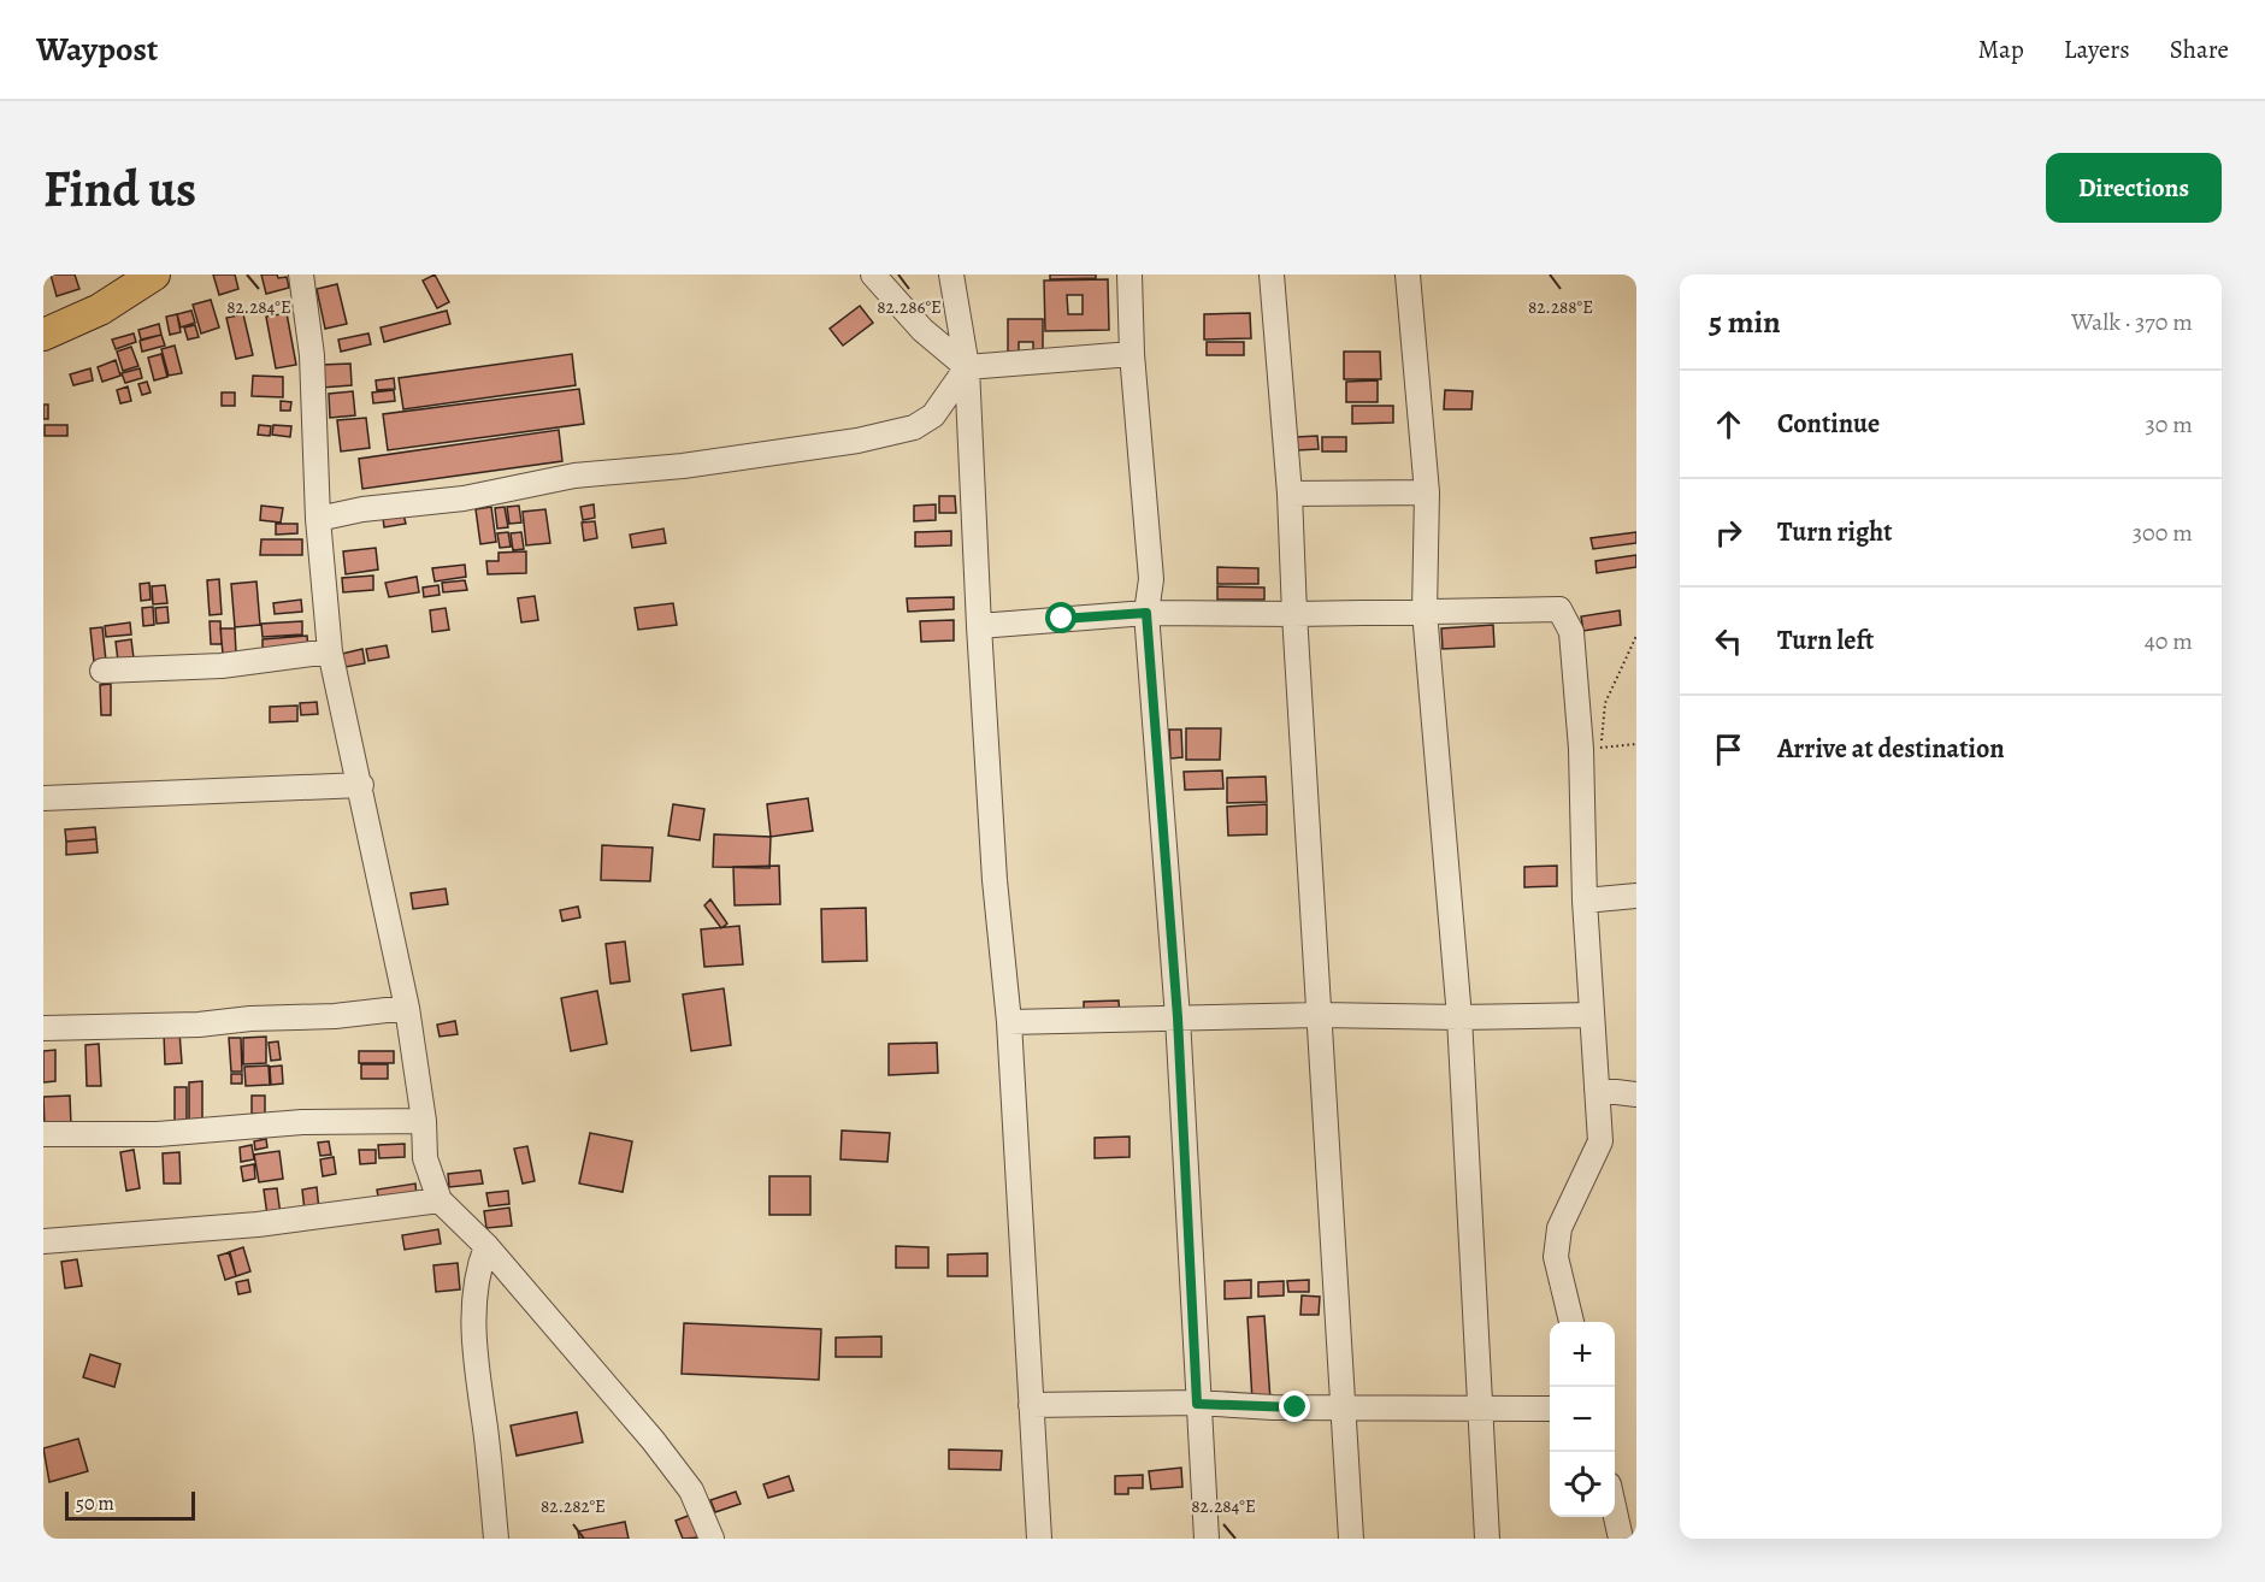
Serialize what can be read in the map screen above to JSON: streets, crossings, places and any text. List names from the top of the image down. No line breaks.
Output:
{"scale_bar":"50 m","page":{"header":"Waypost","nav":["Map","Layers","Share"],"buttons":"Directions","title":"Find us","heading":["5 min","Walk · 370 m"],"list":[["Continue","30 m"],["Turn right","300 m"],["Turn left","40 m"],"Arrive at destination"],"map_buttons":["+","−"],"scale":"50 m"},"coordinates":["82.288°E","82.284°E","82.286°E","82.282°E"]}
